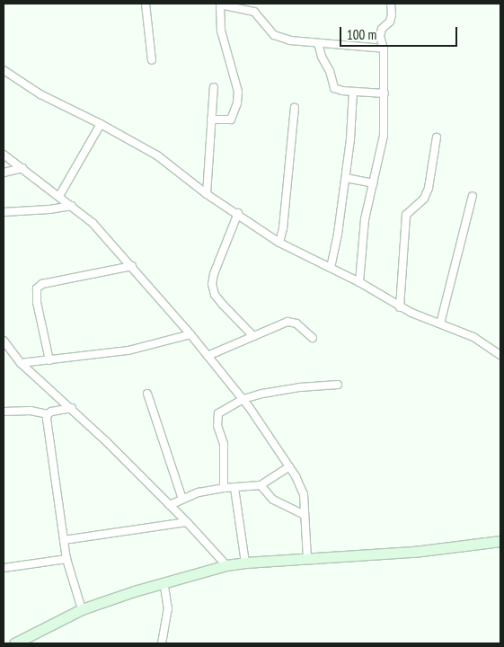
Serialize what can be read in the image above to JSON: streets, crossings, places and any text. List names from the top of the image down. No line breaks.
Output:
{"scale_bar":"100 m"}
